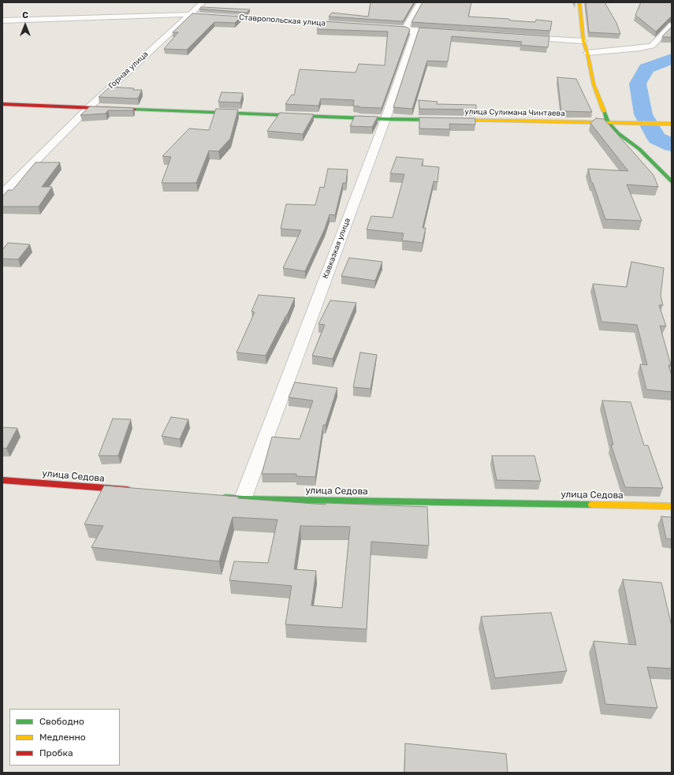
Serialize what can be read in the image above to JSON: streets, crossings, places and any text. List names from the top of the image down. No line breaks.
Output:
{"streets":{"street":["Ставропольская улица","Горная улица","улица Сулимана Чинтаева","Кавказкая улица","улица Седова"]},"crossings":[["Ставропольская улица","Горная улица"],["Горная улица","улица Сулимана Чинтаева"],["улица Сулимана Чинтаева","Кавказкая улица"],["Кавказкая улица","улица Седова"]],"legend":["Свободно","Медленно","Пробка"],"north":"top"}
